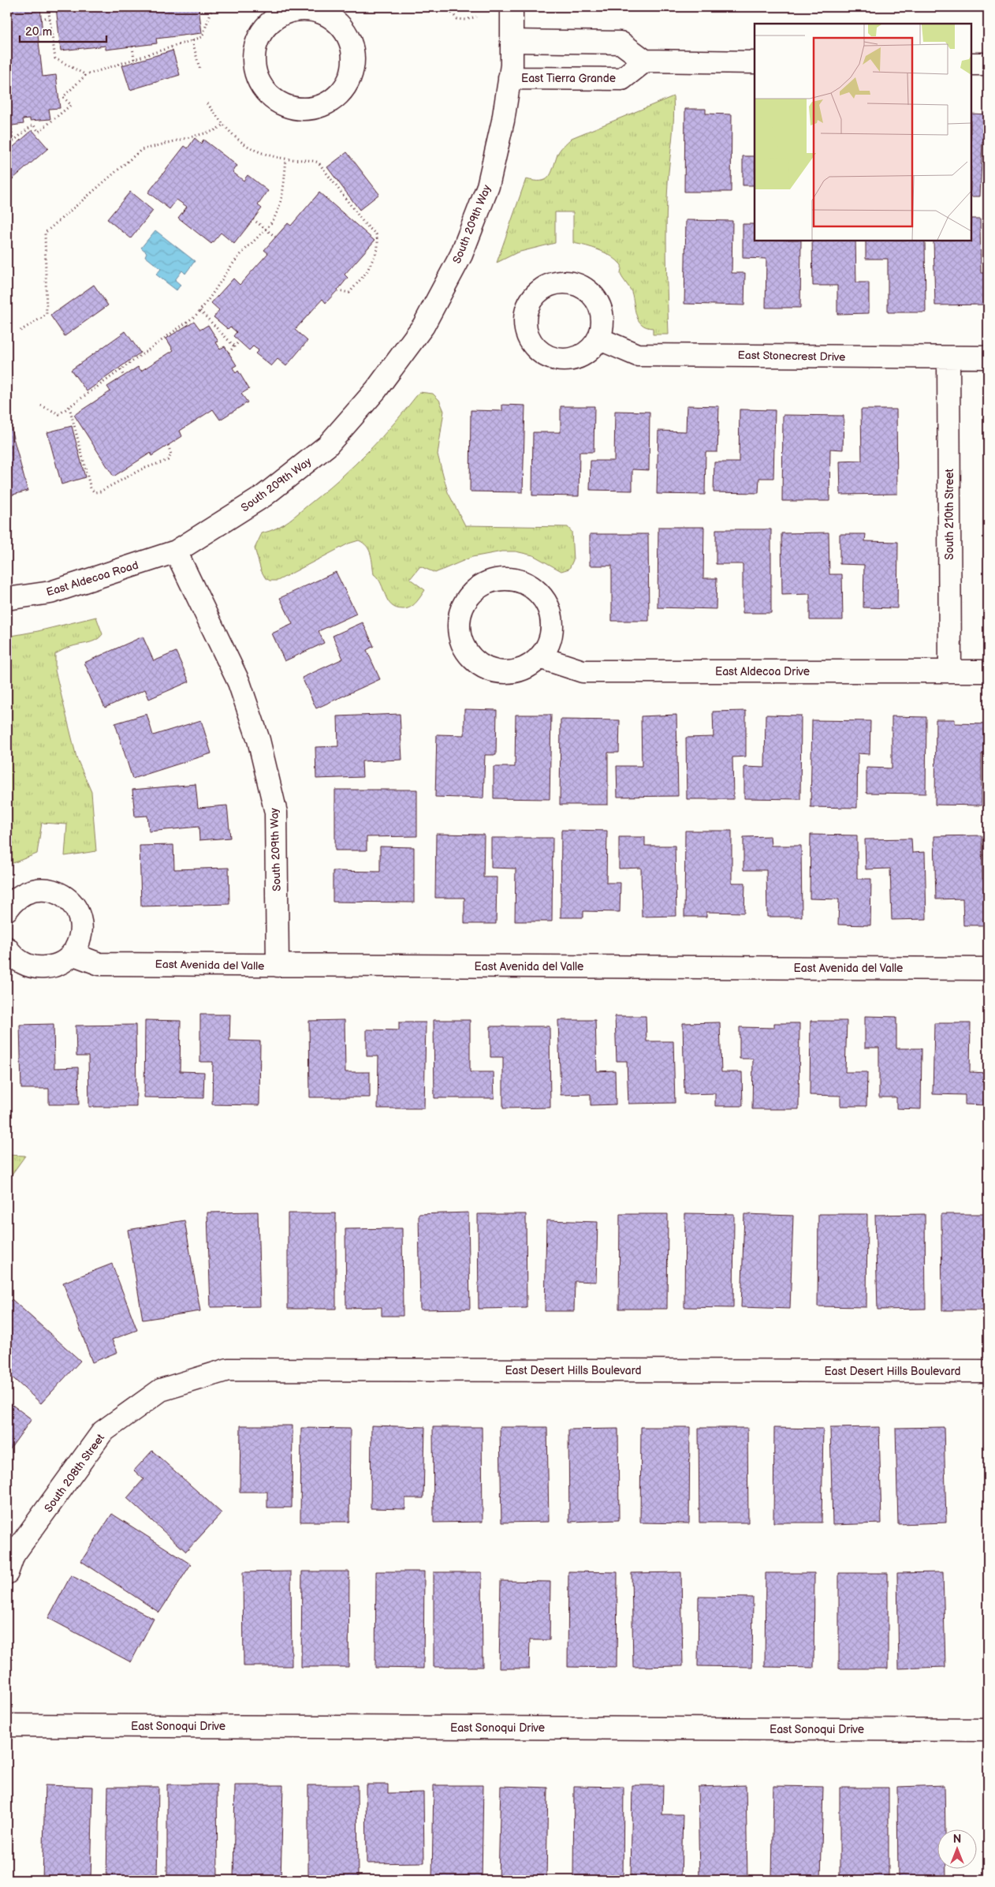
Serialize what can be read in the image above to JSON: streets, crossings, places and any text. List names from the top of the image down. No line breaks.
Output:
{"streets":{"street":["East Tierra Grande","South 209th Way","East Stonecrest Drive","South 210th Street","East Aldecoa Road","East Aldecoa Drive","East Avenida del Valle","East Desert Hills Boulevard","South 208th Street","East Sonoqui Drive"]},"crossings":[["East Tierra Grande","South 209th Way"],["South 209th Way","East Aldecoa Road"],["South 209th Way","East Avenida del Valle"],["East Stonecrest Drive","South 210th Street"],["South 210th Street","East Aldecoa Drive"],["East Desert Hills Boulevard","South 208th Street"]],"scale_bar":"20 m","north":"top"}
